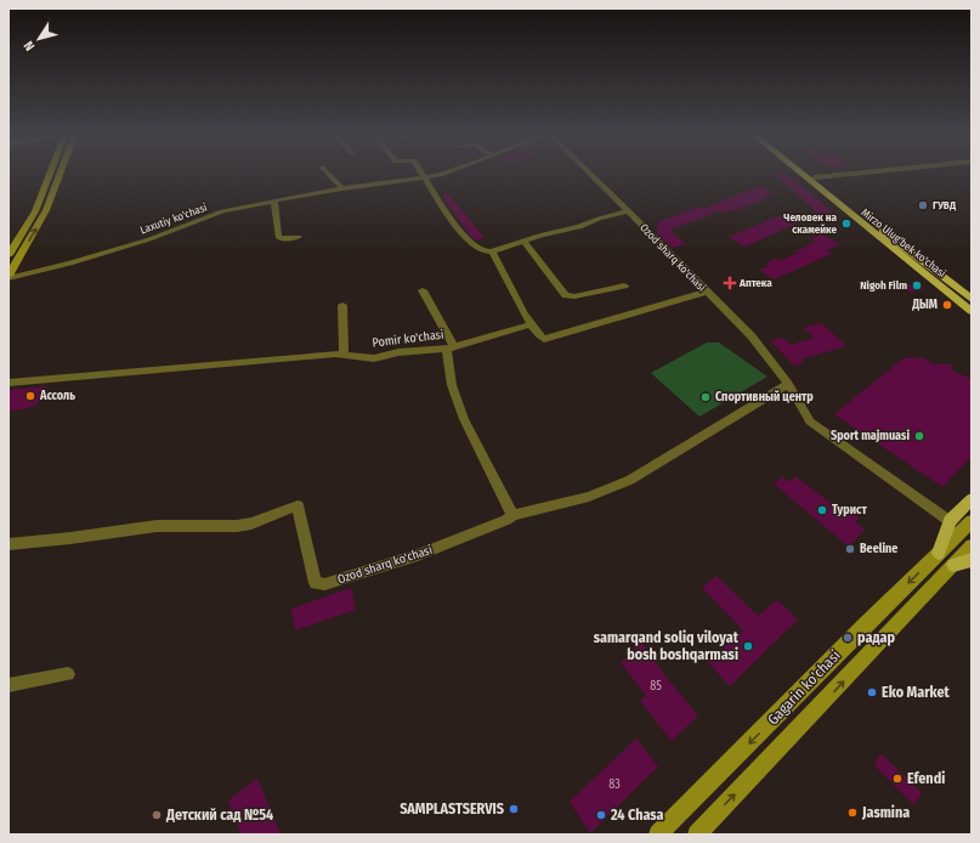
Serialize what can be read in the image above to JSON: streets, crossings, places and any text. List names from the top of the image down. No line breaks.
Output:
{"streets":{"main road":["Mirzo Ulug'bek ko'chasi","Gagarin ko'chasi"],"street":["Laxutiy ko'chasi","Ozod sharq ko'chasi","Pomir ko'chasi"]},"places":{"other":["ГУВД","Человек на скамейке","Nigoh Film","ДЫМ","Ассоль","Спортивный центр","Sport majmuasi","Турист","Beeline","радар","samarqand soliq viloyat bosh boshqarmasi","Eko Market","Efendi","SAMPLASTSERVIS","Jasmina","Детский сад №54","24 Chasa"],"health":["Аптека"]},"house_numbers":["85","83"],"north":"bottom left"}
